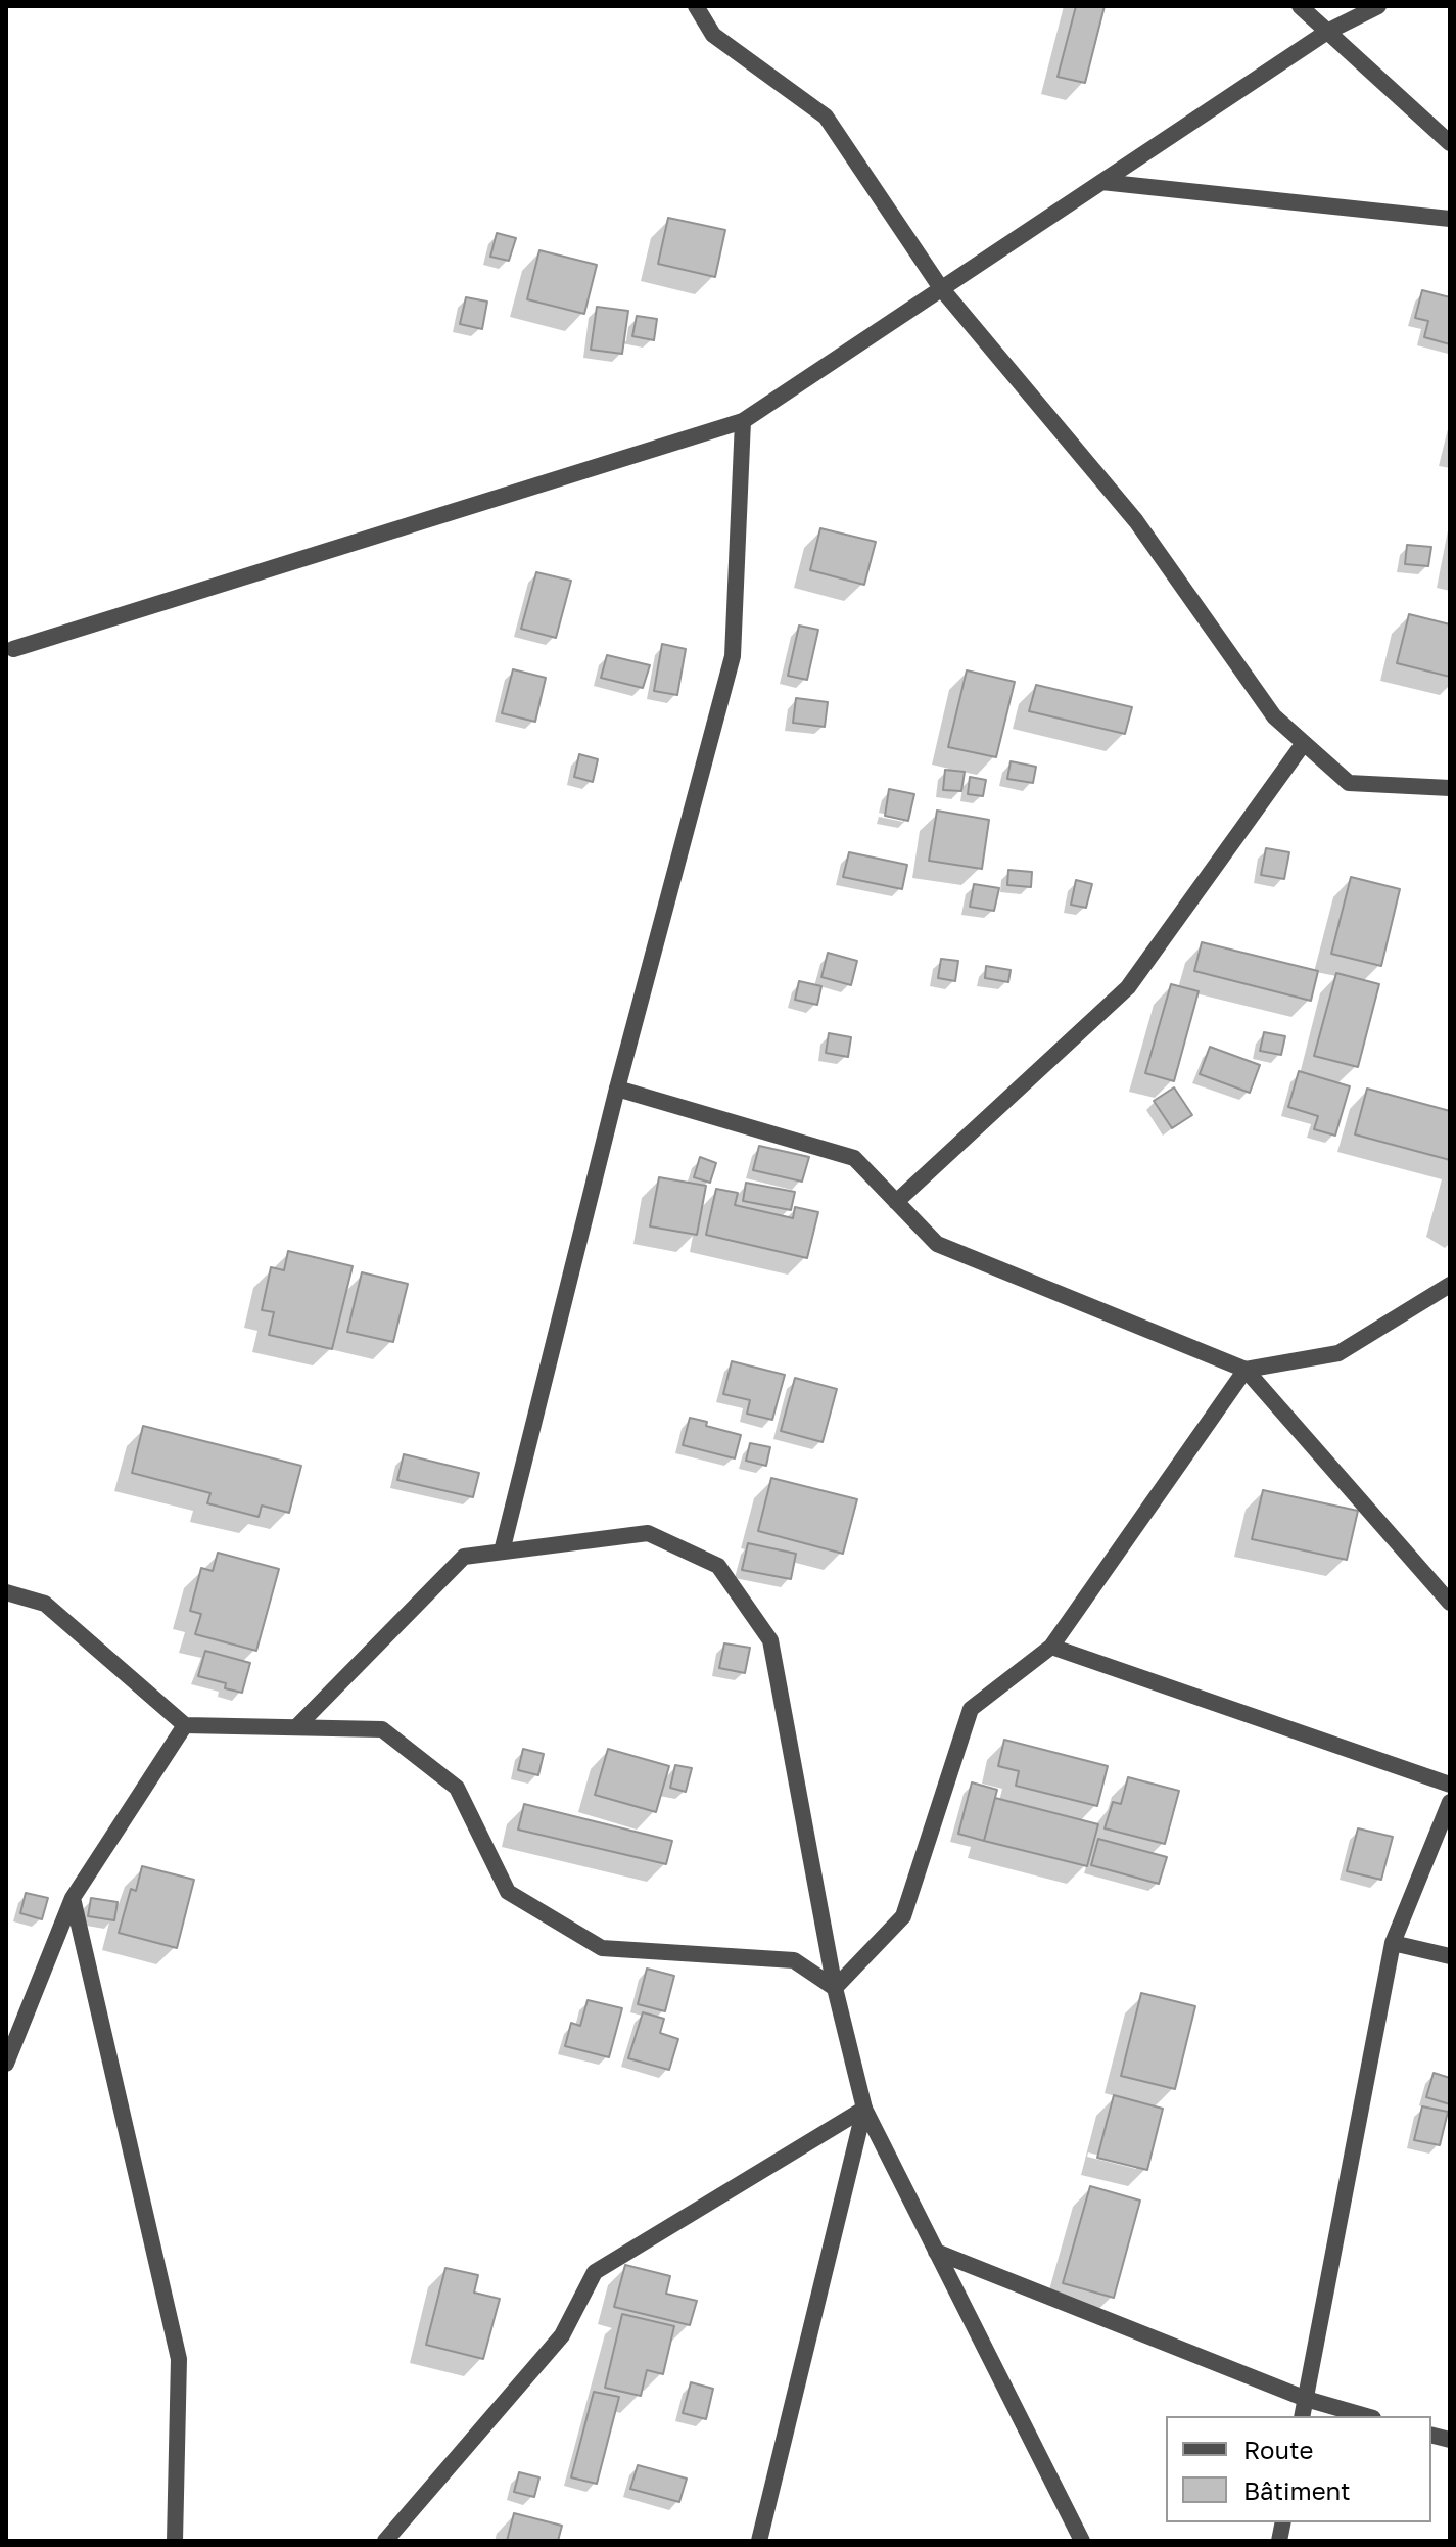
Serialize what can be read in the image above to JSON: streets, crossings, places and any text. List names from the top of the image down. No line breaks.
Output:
{"legend":["Route","Bâtiment"]}
